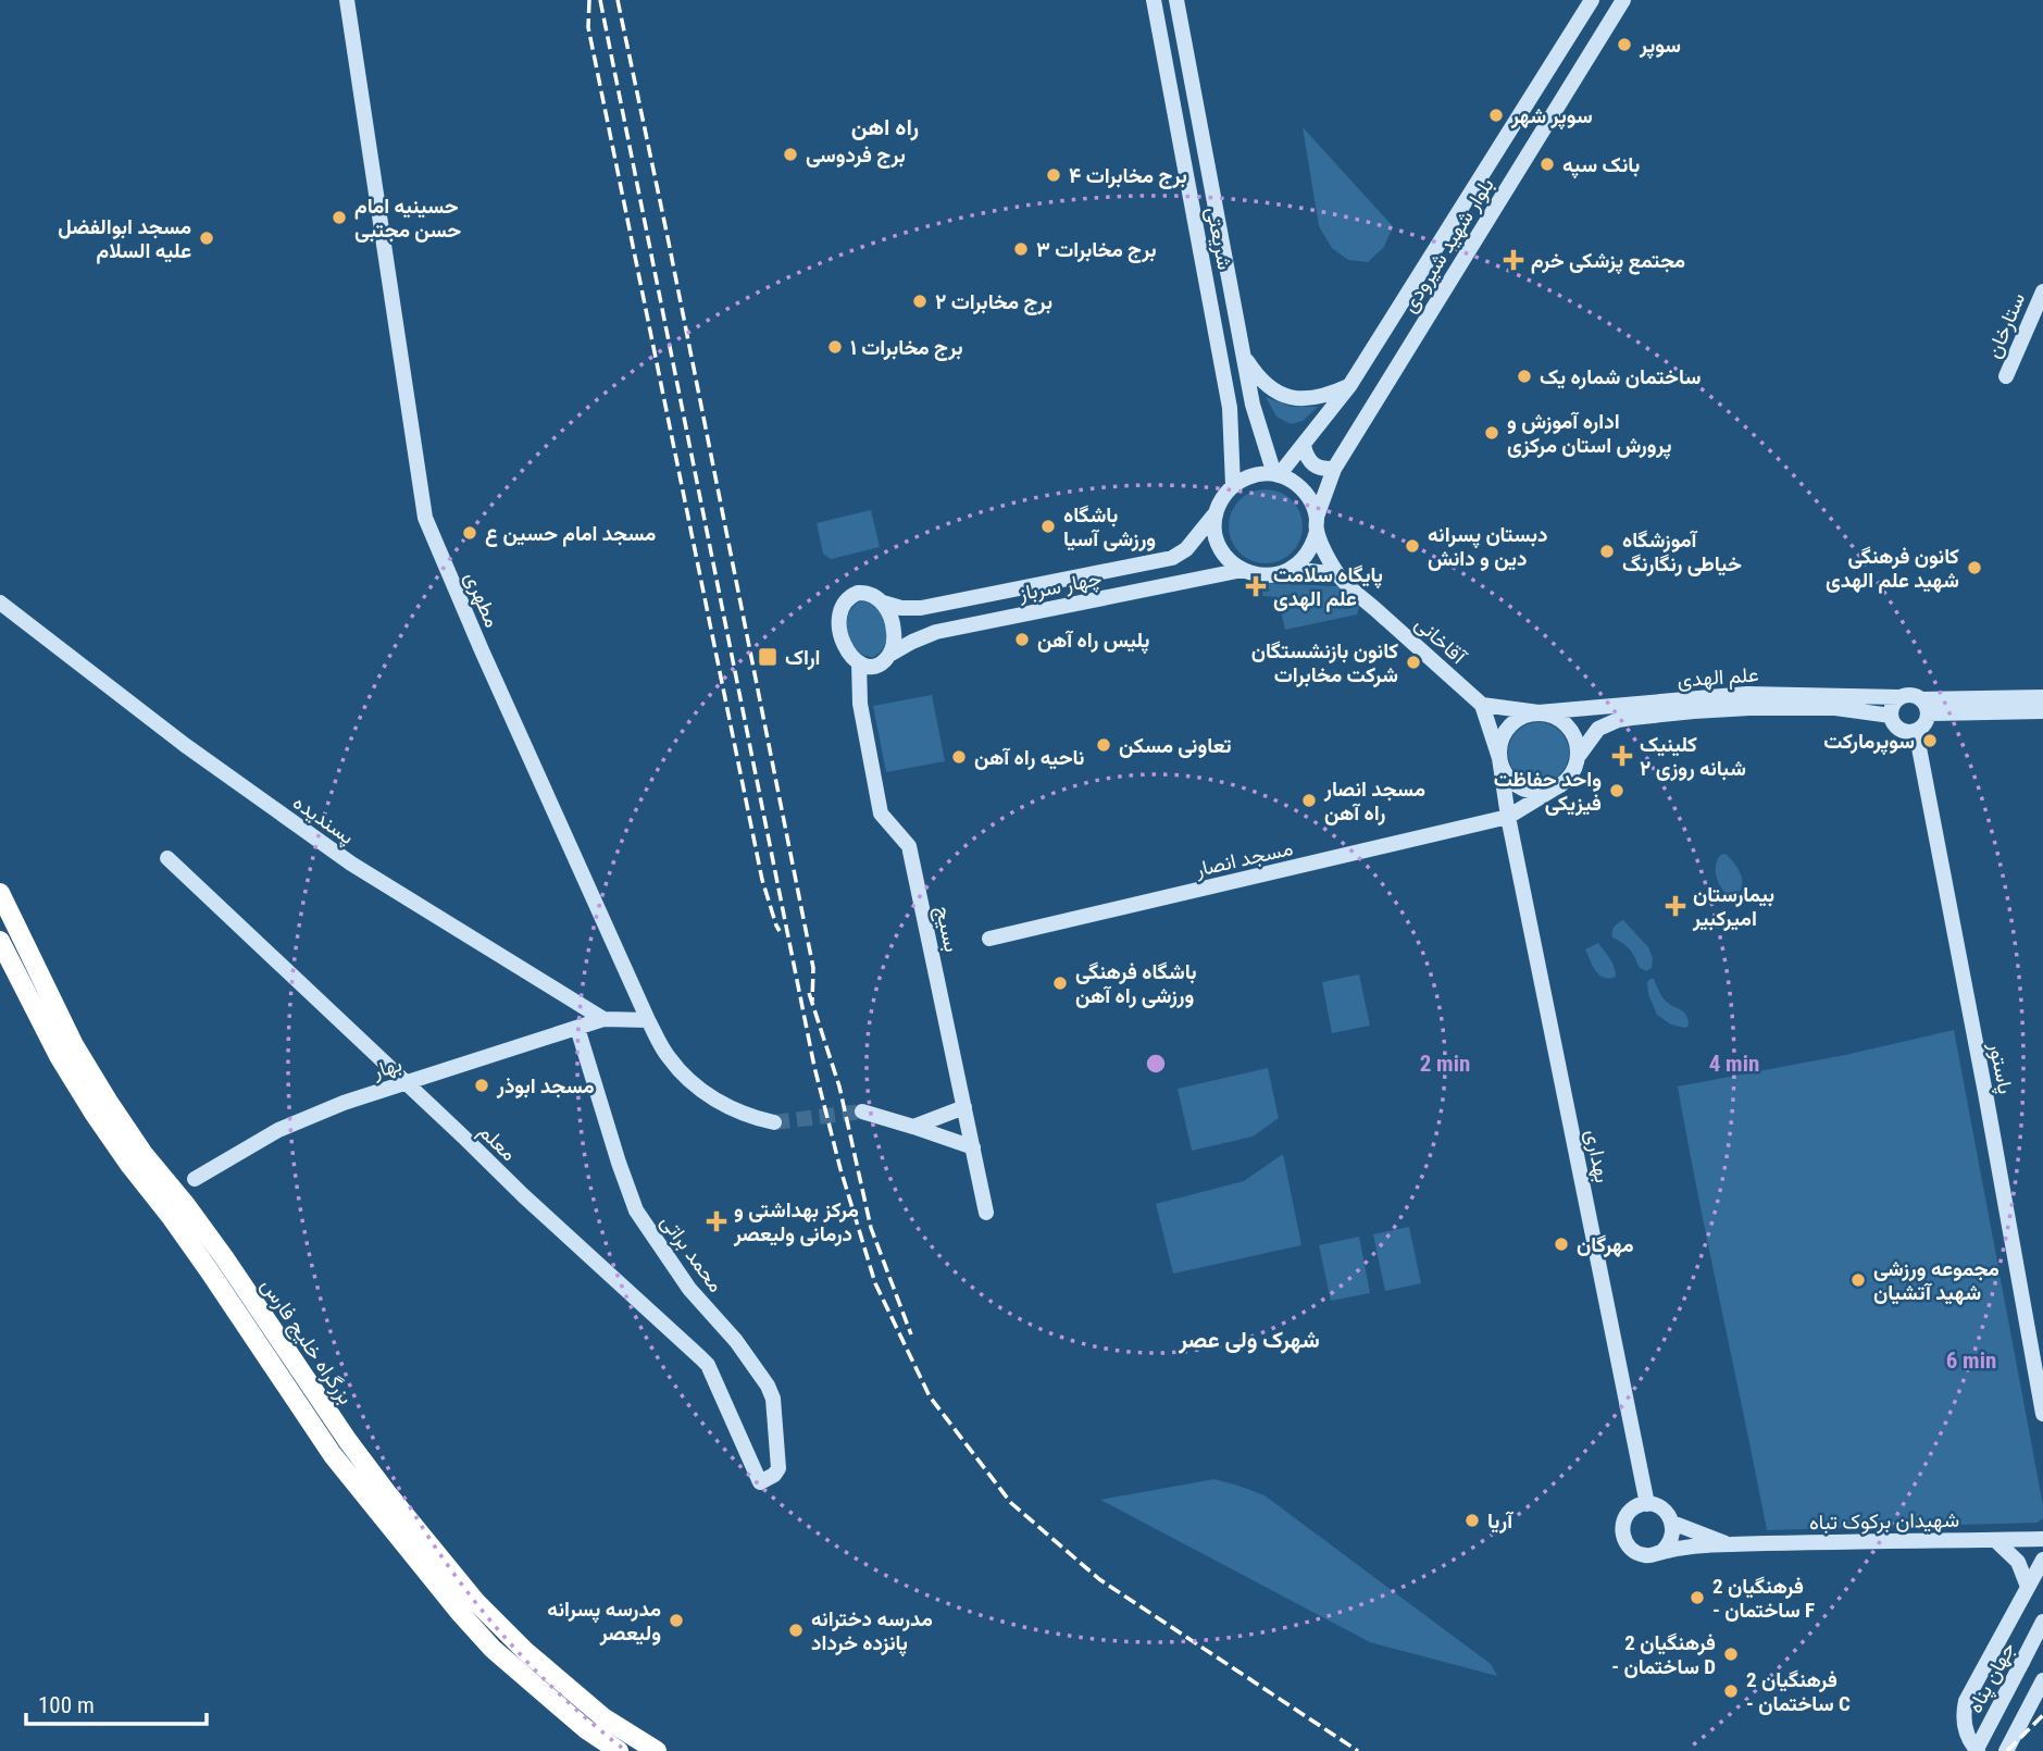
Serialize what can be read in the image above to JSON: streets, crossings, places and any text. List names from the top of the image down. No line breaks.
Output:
{"streets":{"highway":["بزرگراه خلیج فارس"],"street":["شریعتی","بلوار شهید شیرودی","ستارخان","چهار سرباز","مطهری","آقاخانی","علم الهدی","پسندیده","مسجد انصار","بسیج","بهار","پاستور","معلم","بهداری","محمد براتی","شهیدان برکوک تباه","جهان پناه"]},"crossings":[["شریعتی","بلوار شهید شیرودی"],["شریعتی","چهار سرباز"],["بلوار شهید شیرودی","چهار سرباز"],["چهار سرباز","بسیج"],["علم الهدی","مسجد انصار"],["علم الهدی","پاستور"],["علم الهدی","بهداری"],["پسندیده","بهار"],["مسجد انصار","بهداری"],["بهار","معلم"],["بهار","محمد براتی"],["معلم","محمد براتی"],["بهداری","شهیدان برکوک تباه"]],"districts":["راه اهن","شهرک ولی عصر"],"places":{"other":["سوپر","سوپر شهر","برج فردوسی","بانک سپه","برج مخابرات ۴","حسینیه امام حسن مجتبی","مسجد ابوالفضل علیه السلام","برج مخابرات ۳","برج مخابرات ۲","برج مخابرات ۱","ساختمان شماره یک","اداره آموزش و پرورش استان مرکزی","باشگاه ورزشی آسیا","مسجد امام حسین ع","دبستان پسرانه دین و دانش","آموزشگاه خیاطی رنگارنگ","کانون فرهنگی شهید علم الهدی","پلیس راه آهن","کانون بازنشستگان شرکت مخابرات","سوپرمارکت","تعاونی مسکن","ناحیه راه آهن","واحد حفاظت فیزیکی","مسجد انصار راه آهن","باشگاه فرهنگی ورزشی راه آهن","مسجد ابوذر","مهرگان","مجموعه ورزشی شهید آتشیان","آریا","فرهنگیان 2 - ساختمان F","مدرسه پسرانه ولیعصر","مدرسه دخترانه پانزده خرداد","فرهنگیان 2 - ساختمان D","فرهنگیان 2 - ساختمان C"],"health":["مجتمع پزشکی خرم","پایگاه سلامت علم الهدی","کلینیک شبانه روزی ۲","بیمارستان امیرکبیر","مرکز بهداشتی و درمانی ولیعصر"],"transit":["اراک"]},"scale_bar":"100 m","rings":["2 min","4 min","6 min"]}
